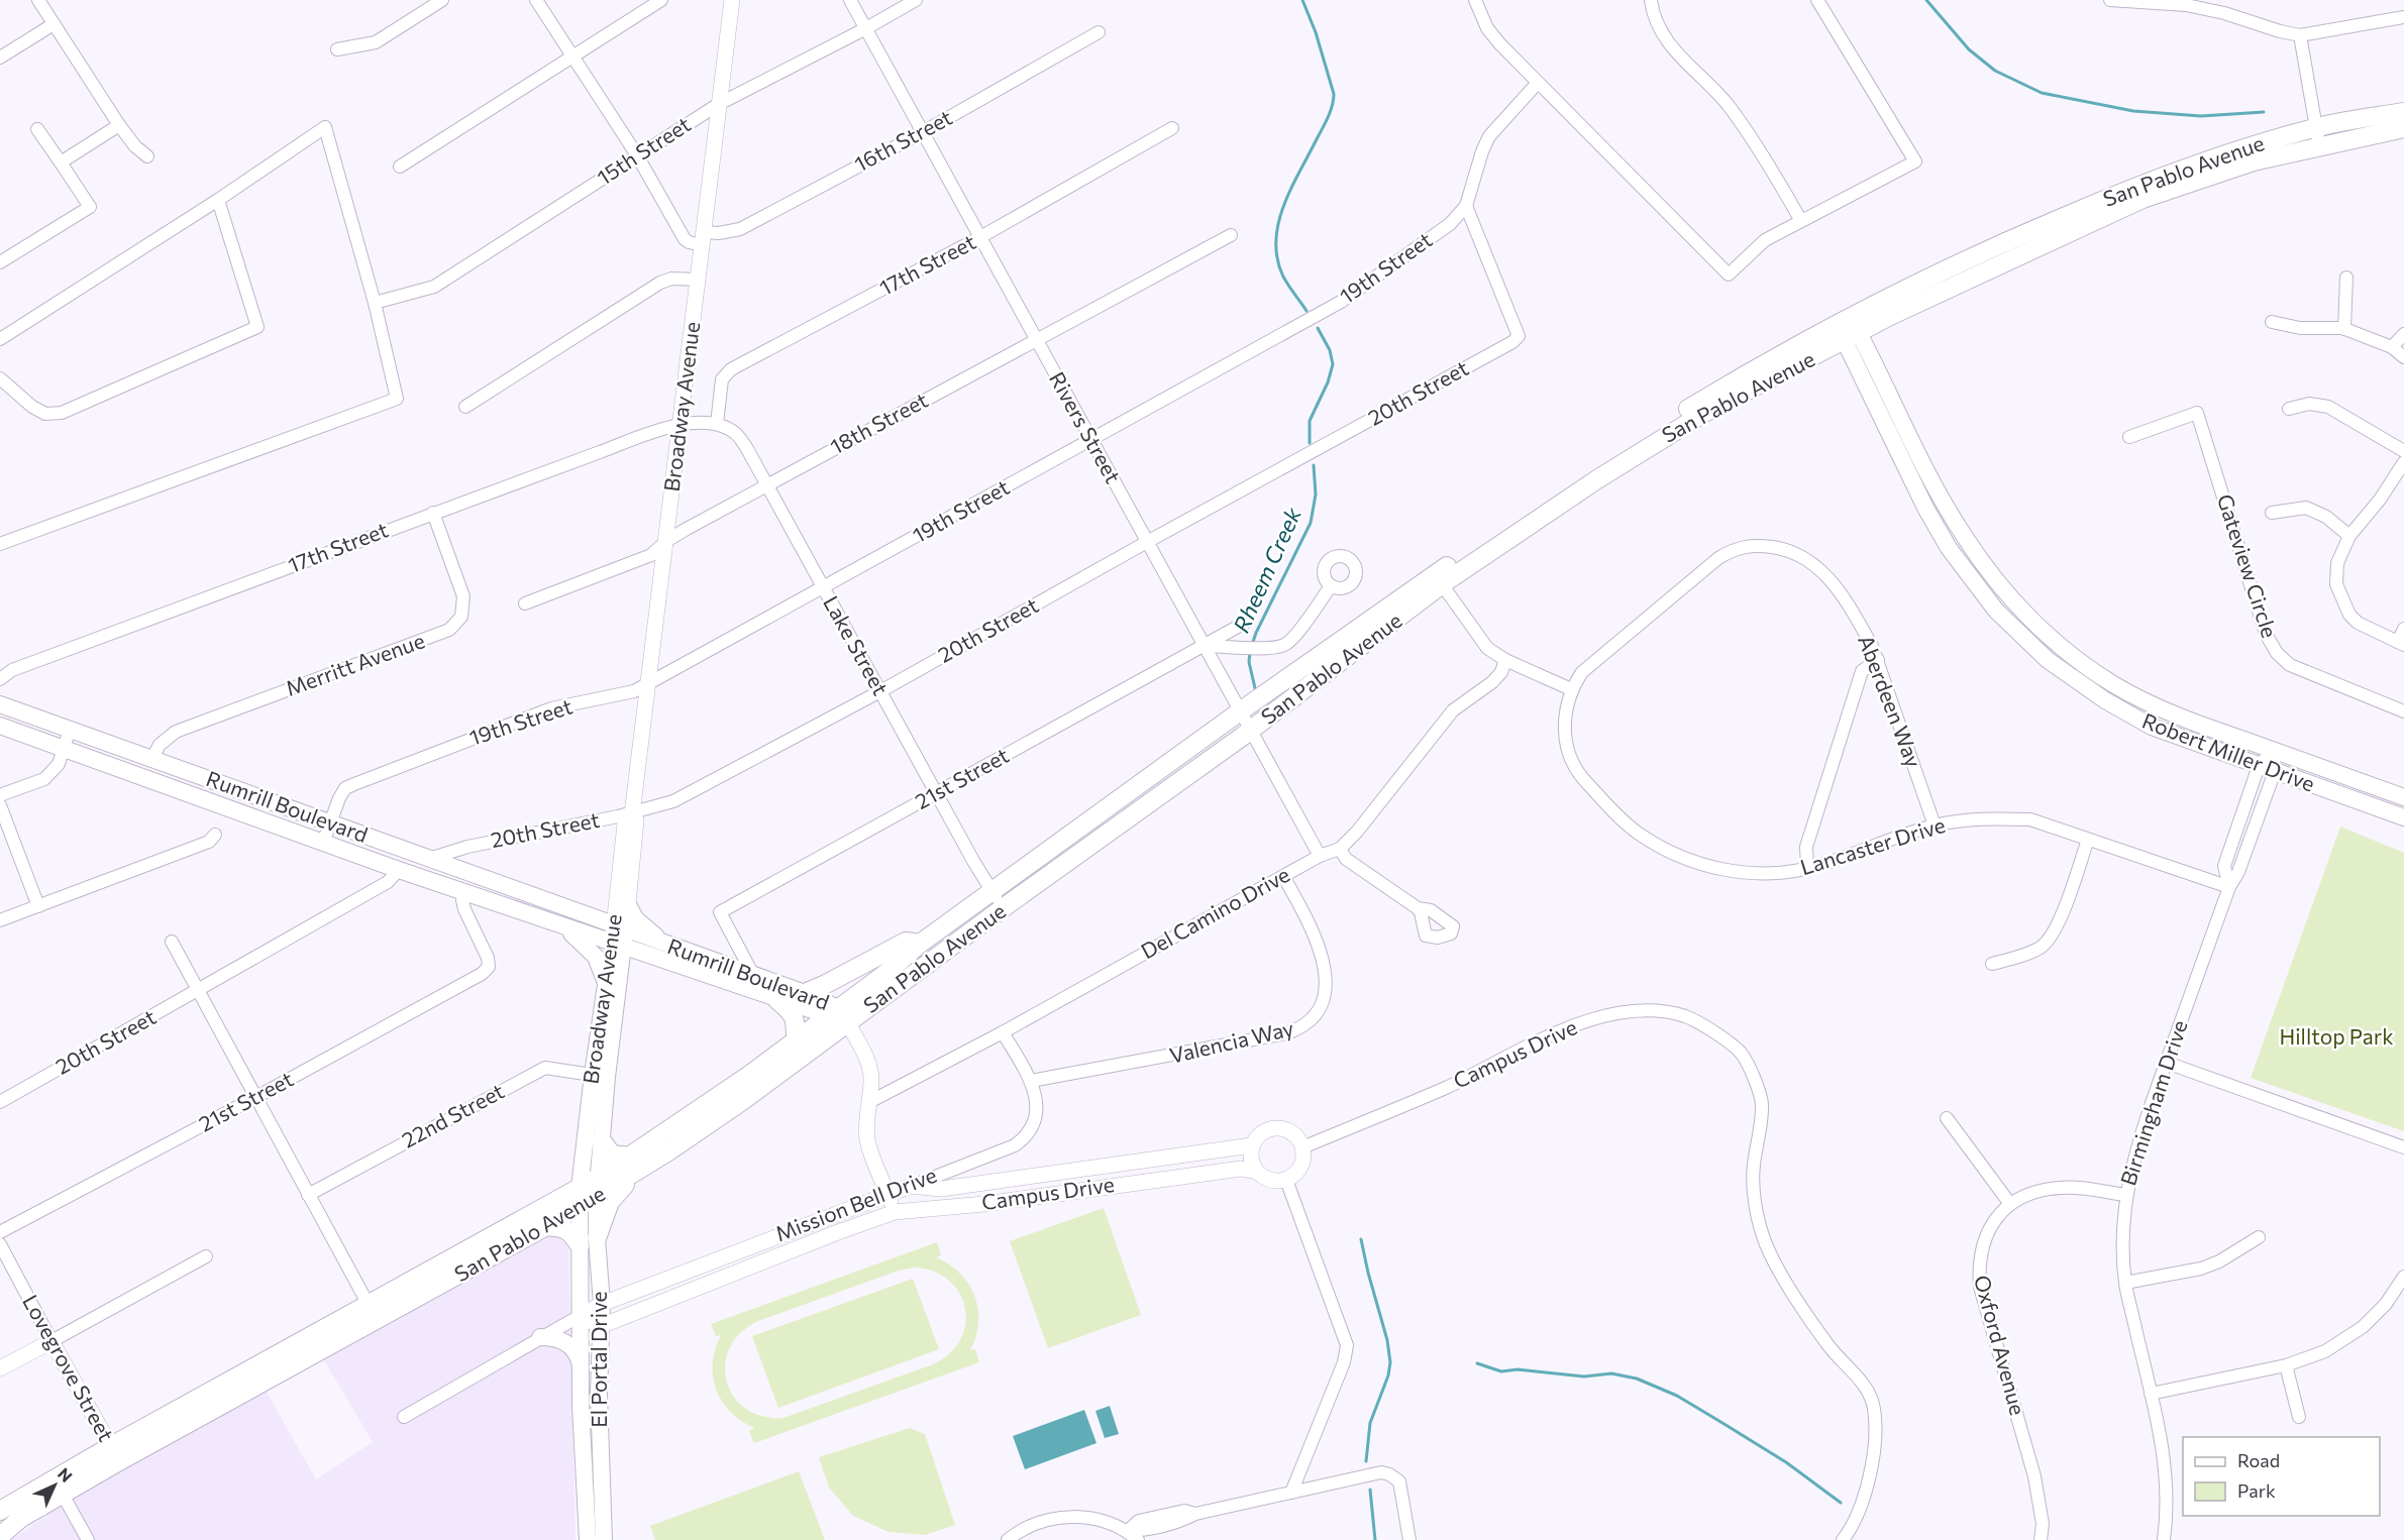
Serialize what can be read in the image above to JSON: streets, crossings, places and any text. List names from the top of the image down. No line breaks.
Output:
{"streets":{"main road":["San Pablo Avenue","Broadway Avenue","Robert Miller Drive","Rumrill Boulevard","El Portal Drive"],"street":["16th Street","15th Street","17th Street","19th Street","20th Street","18th Street","Rivers Street","Gateview Circle","Lake Street","Merritt Avenue","Aberdeen Way","21st Street","Lancaster Drive","Del Camino Drive","Valencia Way","Campus Drive","Birmingham Drive","22nd Street","Mission Bell Drive","Oxford Avenue","Lovegrove Street"]},"crossings":[["16th Street","Broadway Avenue"],["16th Street","Rivers Street"],["15th Street","Broadway Avenue"],["15th Street","Rivers Street"],["San Pablo Avenue","Broadway Avenue"],["San Pablo Avenue","Rivers Street"],["San Pablo Avenue","Lake Street"],["San Pablo Avenue","Robert Miller Drive"],["San Pablo Avenue","Rumrill Boulevard"],["San Pablo Avenue","El Portal Drive"],["San Pablo Avenue","Lovegrove Street"],["17th Street","Broadway Avenue"],["17th Street","Rivers Street"],["17th Street","Lake Street"],["17th Street","Merritt Avenue"],["19th Street","20th Street"],["19th Street","Broadway Avenue"],["19th Street","Rivers Street"],["19th Street","Lake Street"],["19th Street","Rumrill Boulevard"],["20th Street","Broadway Avenue"],["20th Street","Rivers Street"],["20th Street","Lake Street"],["20th Street","Rumrill Boulevard"],["Broadway Avenue","18th Street"],["Broadway Avenue","Rumrill Boulevard"],["Broadway Avenue","22nd Street"],["Broadway Avenue","El Portal Drive"],["18th Street","Rivers Street"],["18th Street","Lake Street"],["Rivers Street","21st Street"],["Rivers Street","Del Camino Drive"],["Lake Street","21st Street"],["Merritt Avenue","Rumrill Boulevard"],["Aberdeen Way","Lancaster Drive"],["Robert Miller Drive","Birmingham Drive"],["21st Street","Rumrill Boulevard"],["Lancaster Drive","Birmingham Drive"],["Del Camino Drive","Valencia Way"],["Del Camino Drive","Mission Bell Drive"],["Valencia Way","Mission Bell Drive"],["Campus Drive","Mission Bell Drive"],["Birmingham Drive","Oxford Avenue"],["Mission Bell Drive","El Portal Drive"]],"water":["Rheem Creek"],"parks":["Hilltop Park"],"legend":["Road","Park"],"north":"top right"}
